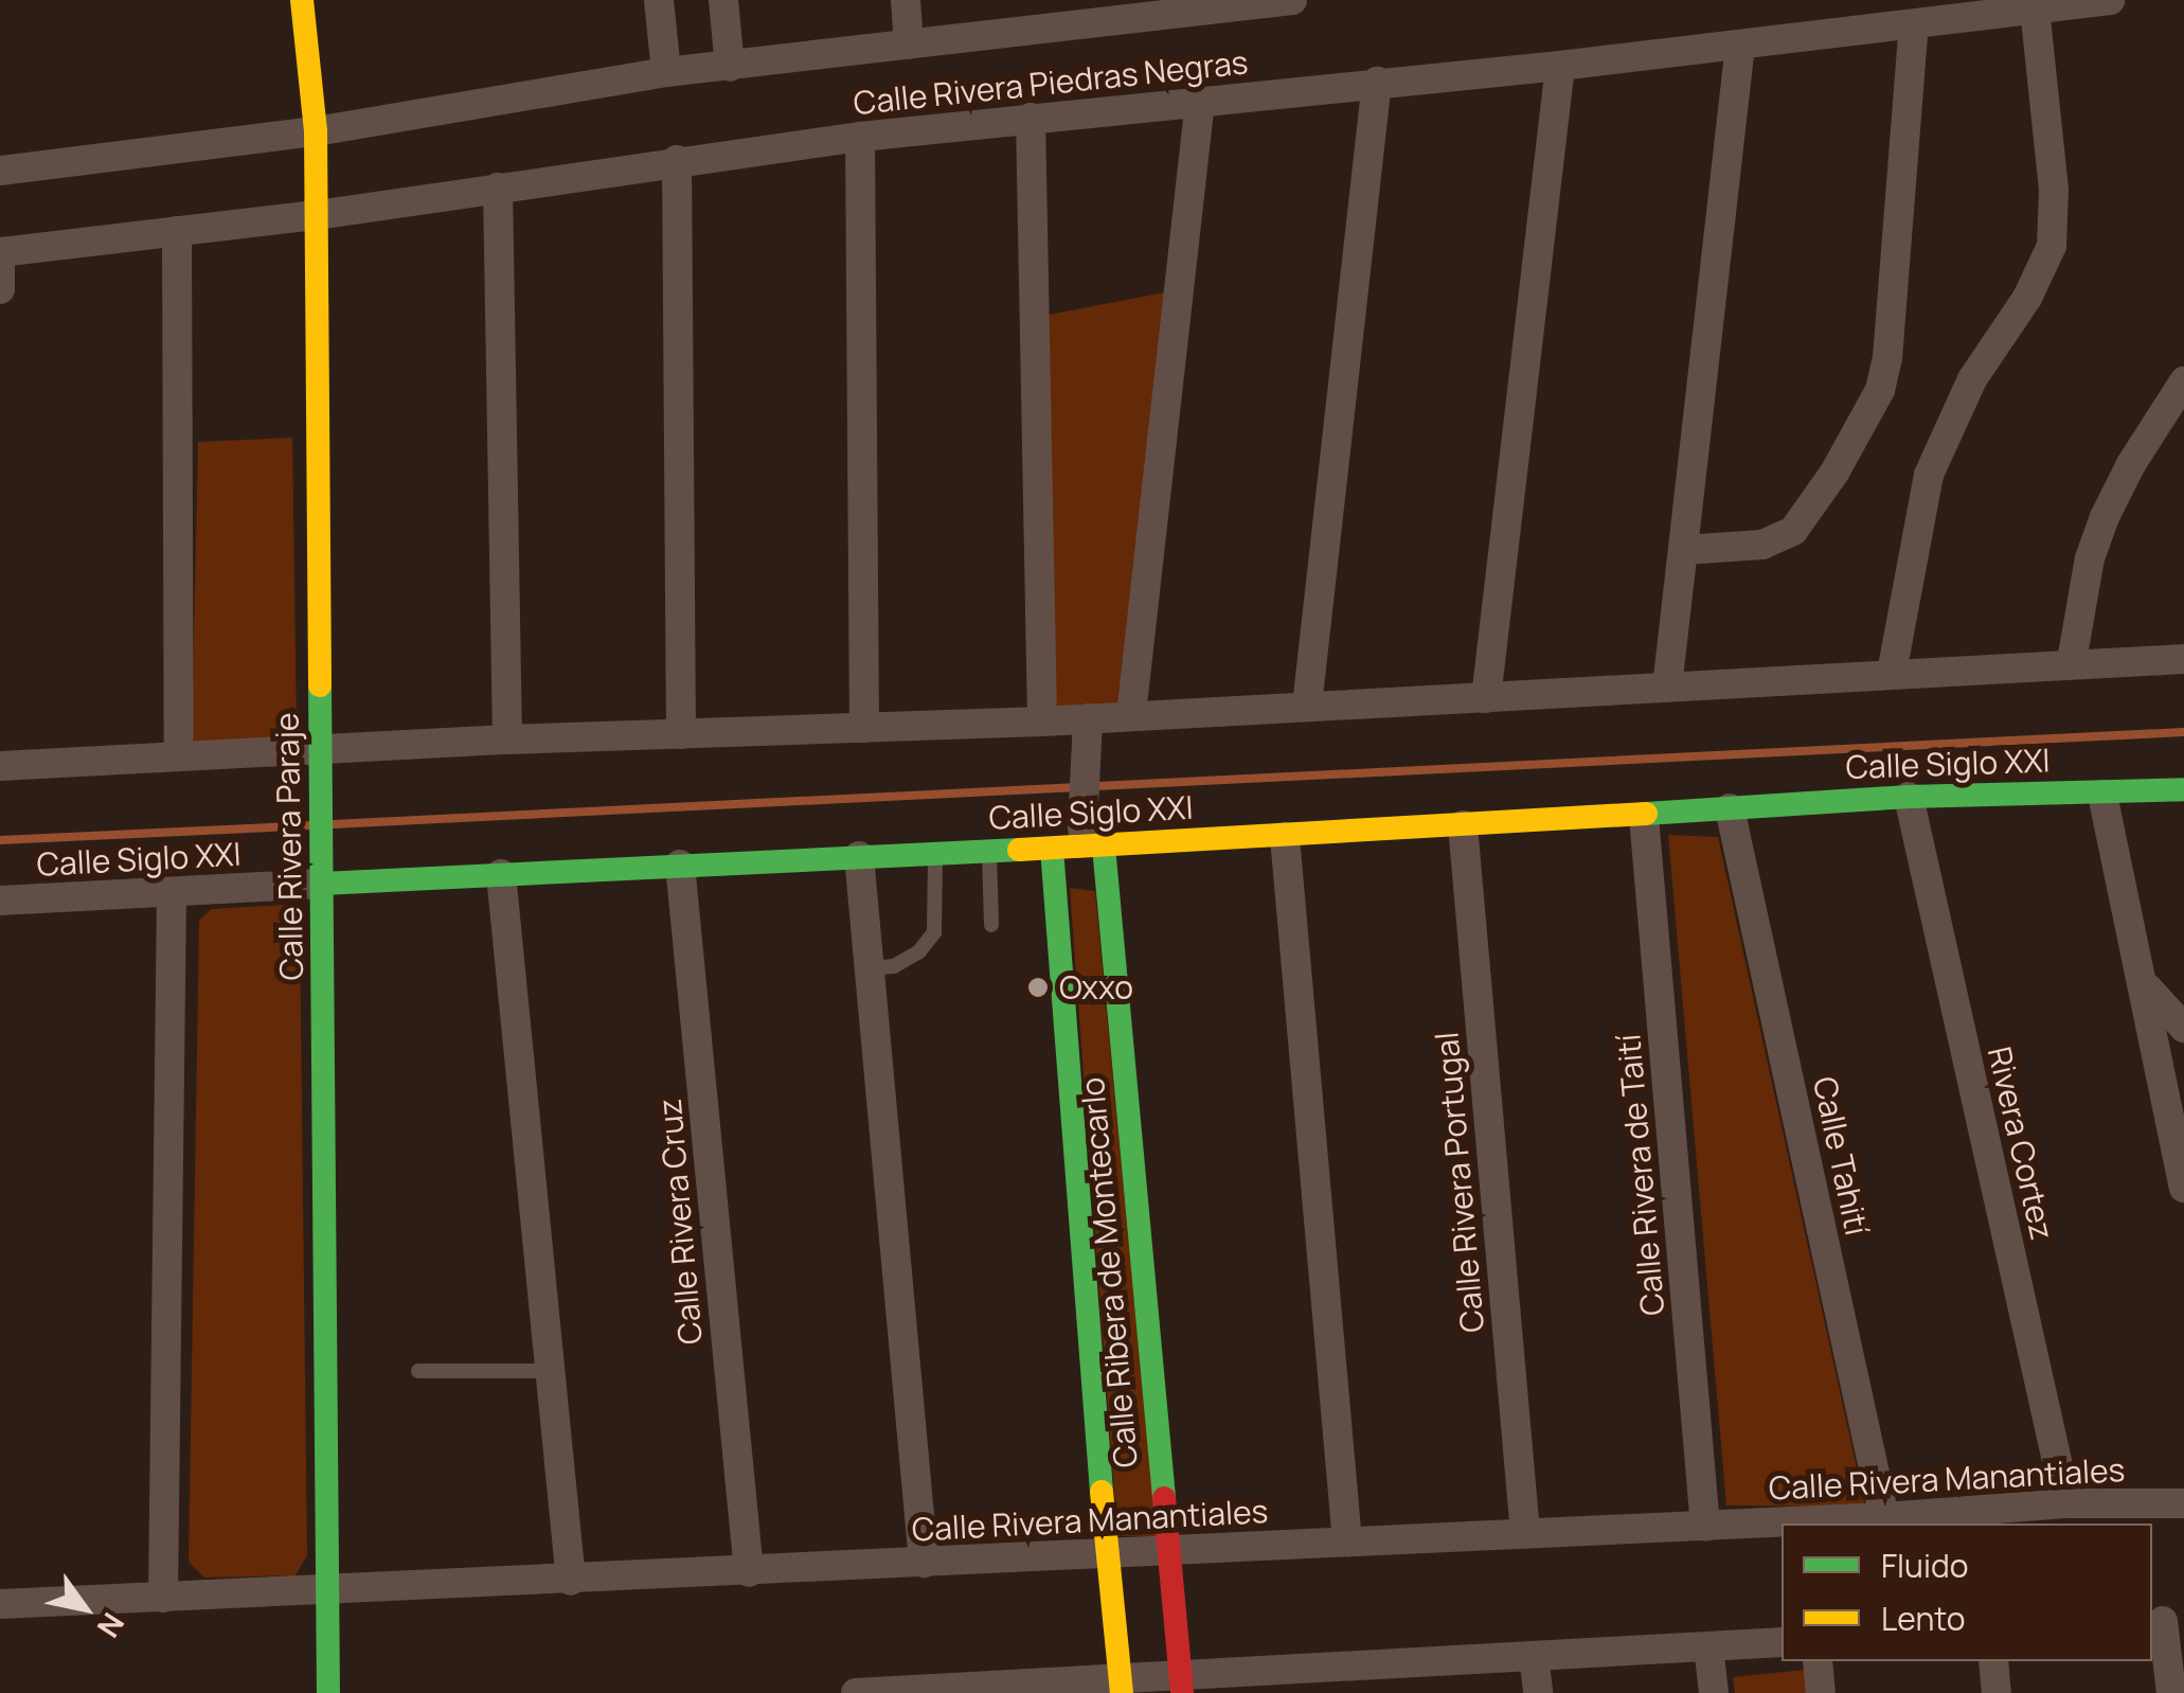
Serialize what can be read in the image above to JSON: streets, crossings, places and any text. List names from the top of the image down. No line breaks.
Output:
{"streets":{"street":["Calle Rivera Piedras Negras","Calle Siglo XXI","Calle Rivera Paraje","Rivera Cortez","Calle Tahití","Calle Rivera de Taití","Calle Rivera Portugal","Calle Rivera Cruz","Calle Ribera de Montecarlo","Calle Rivera Manantiales"]},"crossings":[["Calle Rivera Piedras Negras","Calle Rivera Paraje"],["Calle Siglo XXI","Calle Rivera Paraje"],["Calle Siglo XXI","Rivera Cortez"],["Calle Siglo XXI","Calle Tahití"],["Calle Siglo XXI","Calle Rivera de Taití"],["Calle Siglo XXI","Calle Rivera Portugal"],["Calle Siglo XXI","Calle Rivera Cruz"],["Calle Siglo XXI","Calle Ribera de Montecarlo"],["Calle Rivera Paraje","Calle Rivera Manantiales"],["Rivera Cortez","Calle Rivera Manantiales"],["Calle Tahití","Calle Rivera Manantiales"],["Calle Rivera de Taití","Calle Rivera Manantiales"],["Calle Rivera Portugal","Calle Rivera Manantiales"],["Calle Rivera Cruz","Calle Rivera Manantiales"],["Calle Ribera de Montecarlo","Calle Rivera Manantiales"]],"places":["Oxxo"],"legend":["Fluido","Lento"],"north":"bottom right"}
